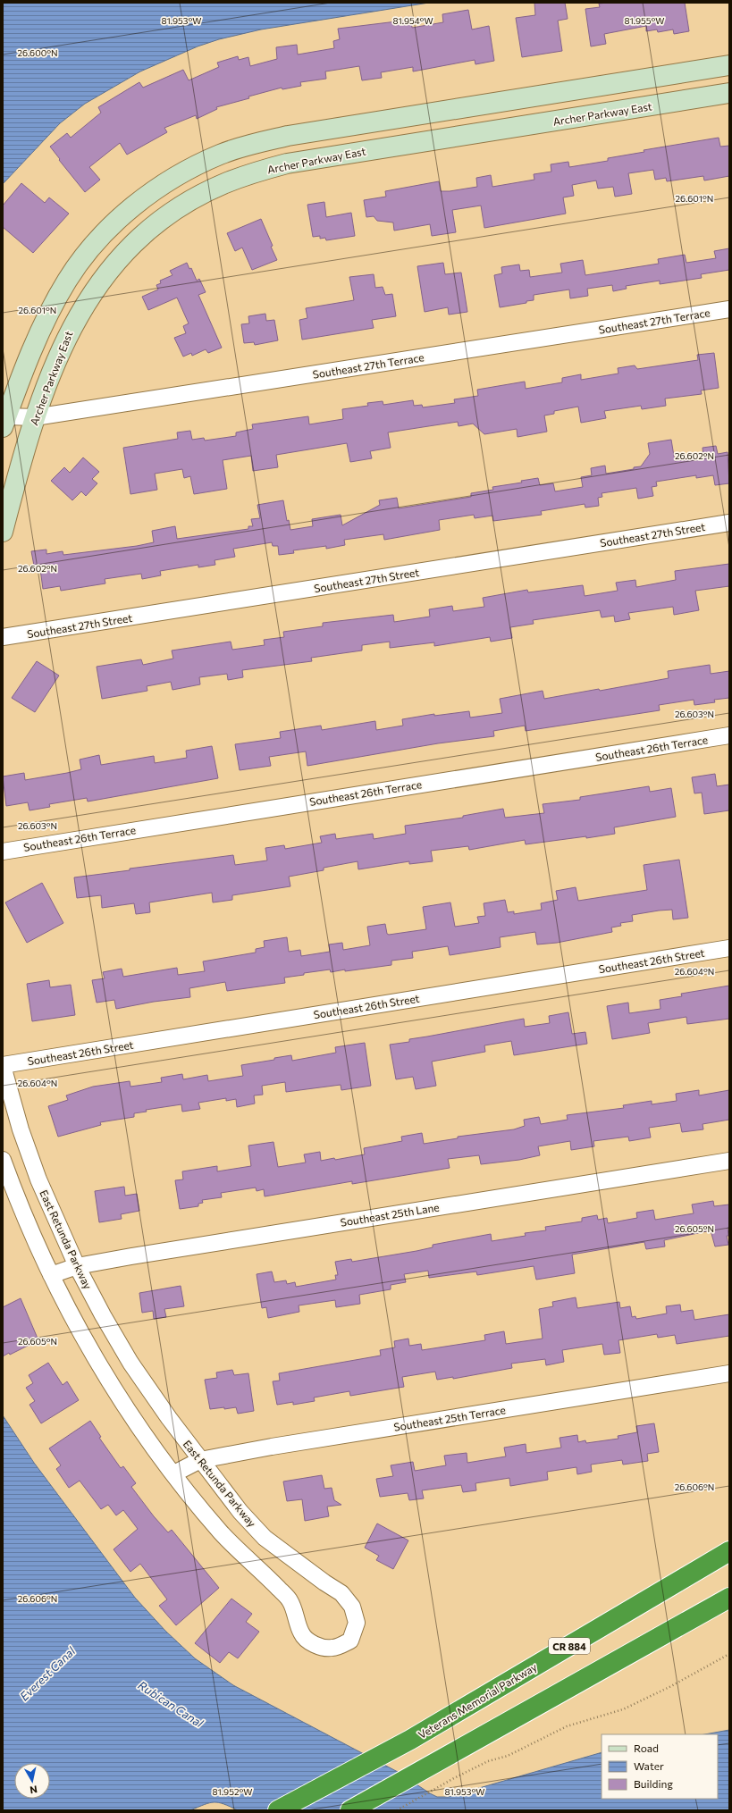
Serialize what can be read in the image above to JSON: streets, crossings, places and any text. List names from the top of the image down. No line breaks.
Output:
{"streets":{"highway":["CR 884","Veterans Memorial Parkway"],"street":["Archer Parkway East","Southeast 27th Terrace","Southeast 27th Street","Southeast 26th Terrace","Southeast 26th Street","Southeast 25th Lane","East Retunda Parkway","Southeast 25th Terrace"]},"crossings":[["Archer Parkway East","Southeast 27th Terrace"],["Southeast 26th Street","East Retunda Parkway"],["Southeast 25th Lane","East Retunda Parkway"],["East Retunda Parkway","Southeast 25th Terrace"]],"water":["Everest Canal","Rubican Canal"],"legend":["Road","Water","Building"],"north":"bottom","coordinates":["81.955°W","81.953°W","81.954°W","26.600°N","26.601°N","26.602°N","26.603°N","26.604°N","26.605°N","26.606°N","81.952°W"]}
